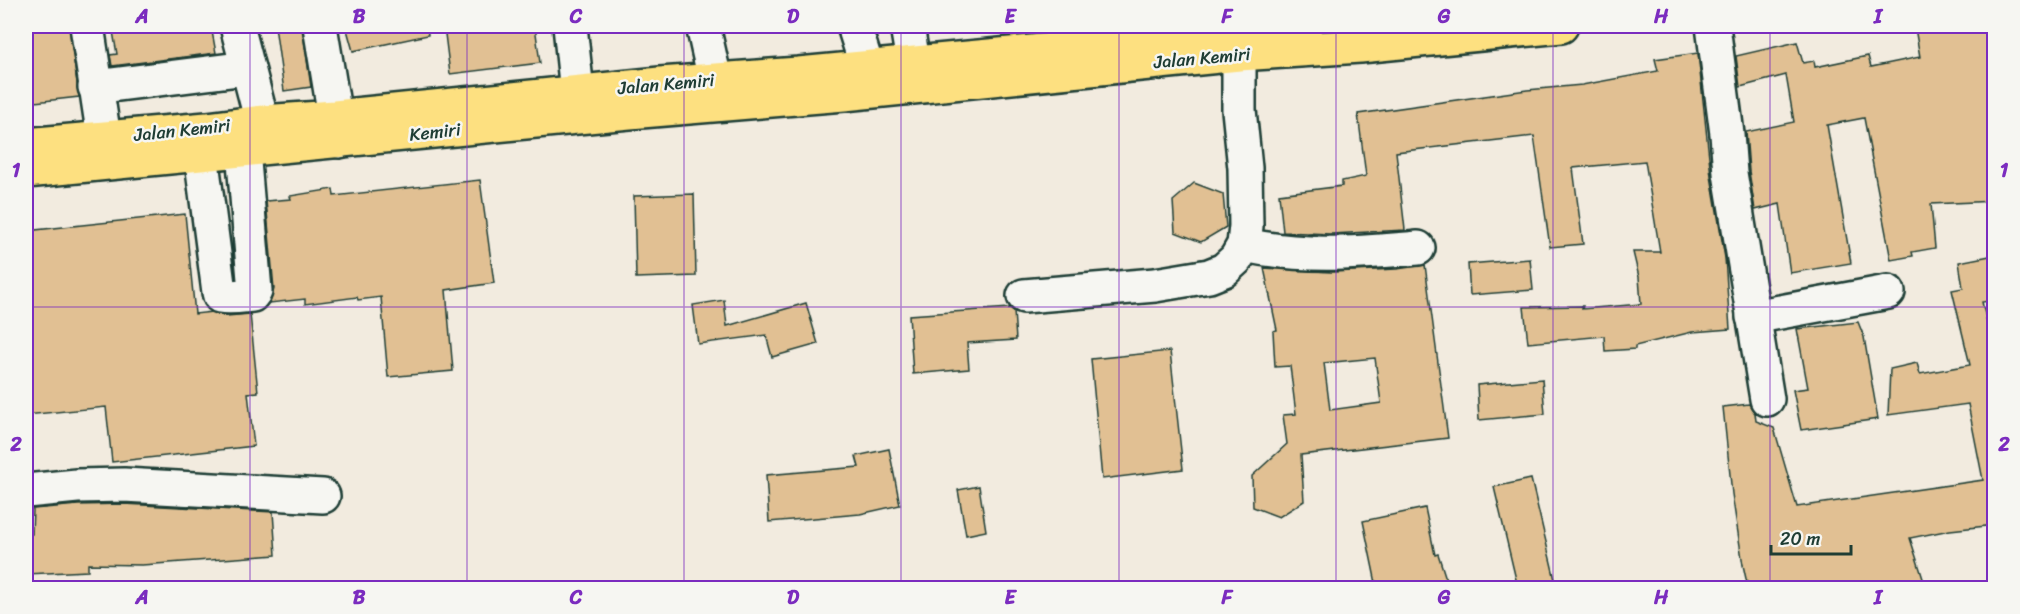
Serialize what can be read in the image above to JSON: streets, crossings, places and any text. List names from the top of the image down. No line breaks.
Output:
{"streets":{"highway":["Jalan Kemiri","Kemiri"]},"crossings":[["Jalan Kemiri","Kemiri"]],"scale_bar":"20 m","grid":{"columns":["A","B","C","D","E","F","G","H","I"],"rows":["1","2"]}}
